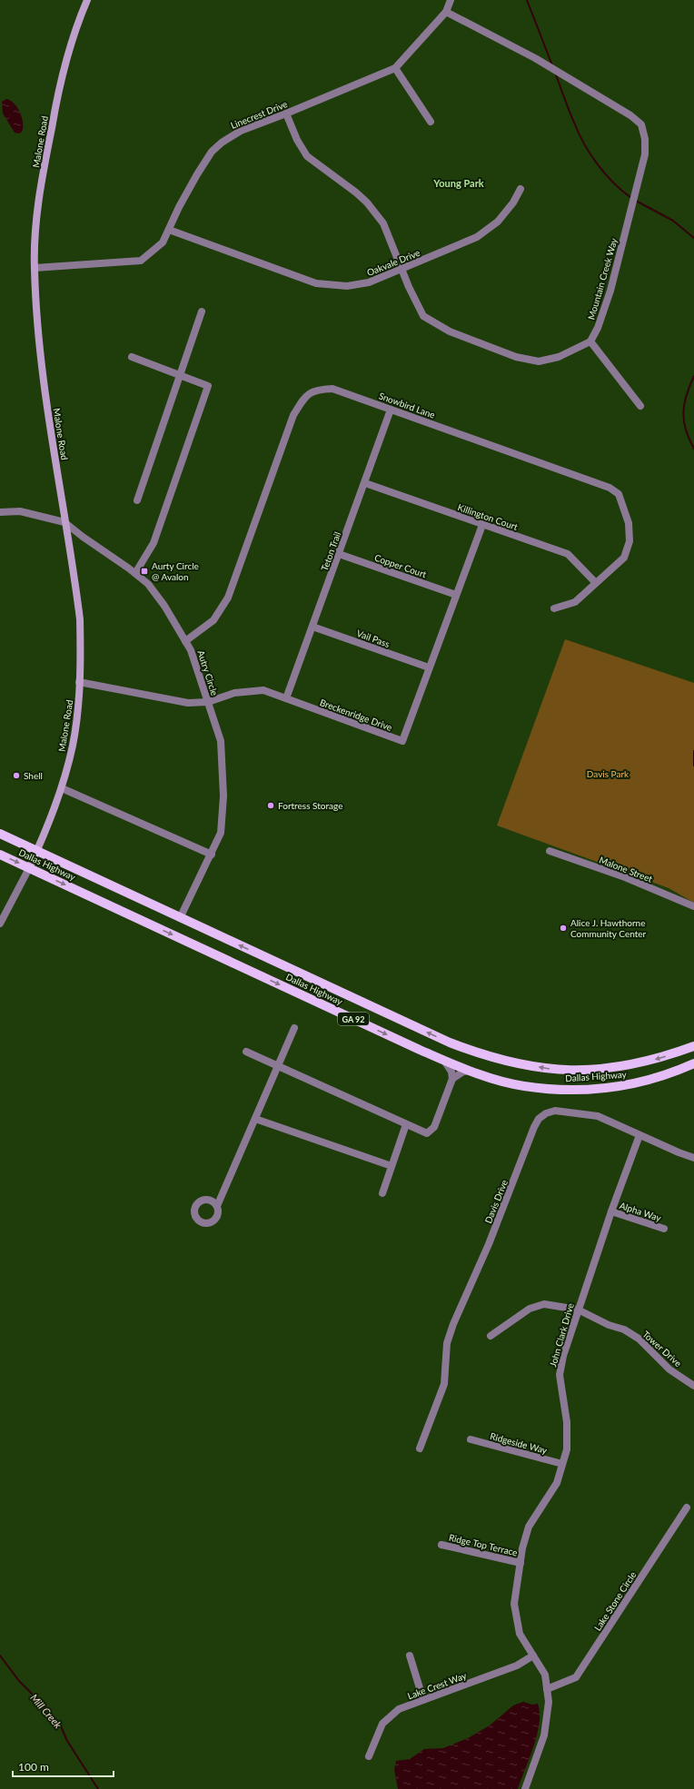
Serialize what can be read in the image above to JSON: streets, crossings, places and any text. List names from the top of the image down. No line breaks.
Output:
{"streets":{"main road":["Dallas Highway","GA 92"],"street":["Linecrest Drive","Malone Road","Oakvale Drive","Mountain Creek Way","Snowbird Lane","Killington Court","Teton Trail","Copper Court","Vail Pass","Autry Circle","Breckenridge Drive","Malone Street","Davis Drive","Alpha Way","John Clark Drive","Tower Drive","Ridgeside Way","Ridge Top Terrace","Lake Stone Circle","Lake Crest Way"]},"crossings":[["Linecrest Drive","Malone Road"],["Linecrest Drive","Oakvale Drive"],["Linecrest Drive","Mountain Creek Way"],["Malone Road","Autry Circle"],["Malone Road","Breckenridge Drive"],["Malone Road","Dallas Highway"],["Snowbird Lane","Killington Court"],["Snowbird Lane","Teton Trail"],["Snowbird Lane","Autry Circle"],["Killington Court","Teton Trail"],["Killington Court","Breckenridge Drive"],["Teton Trail","Copper Court"],["Teton Trail","Vail Pass"],["Teton Trail","Breckenridge Drive"],["Copper Court","Breckenridge Drive"],["Vail Pass","Breckenridge Drive"],["Autry Circle","Breckenridge Drive"],["Autry Circle","Dallas Highway"],["Davis Drive","John Clark Drive"],["Alpha Way","John Clark Drive"],["John Clark Drive","Tower Drive"],["John Clark Drive","Ridgeside Way"],["John Clark Drive","Ridge Top Terrace"],["John Clark Drive","Lake Stone Circle"],["John Clark Drive","Lake Crest Way"]],"districts":["Young Park"],"water":["Mill Creek"],"parks":["Davis Park"],"places":{"transit":["Aurty Circle @ Avalon"],"other":["Shell","Fortress Storage","Alice J. Hawthorne Community Center"]},"scale_bar":"100 m"}
